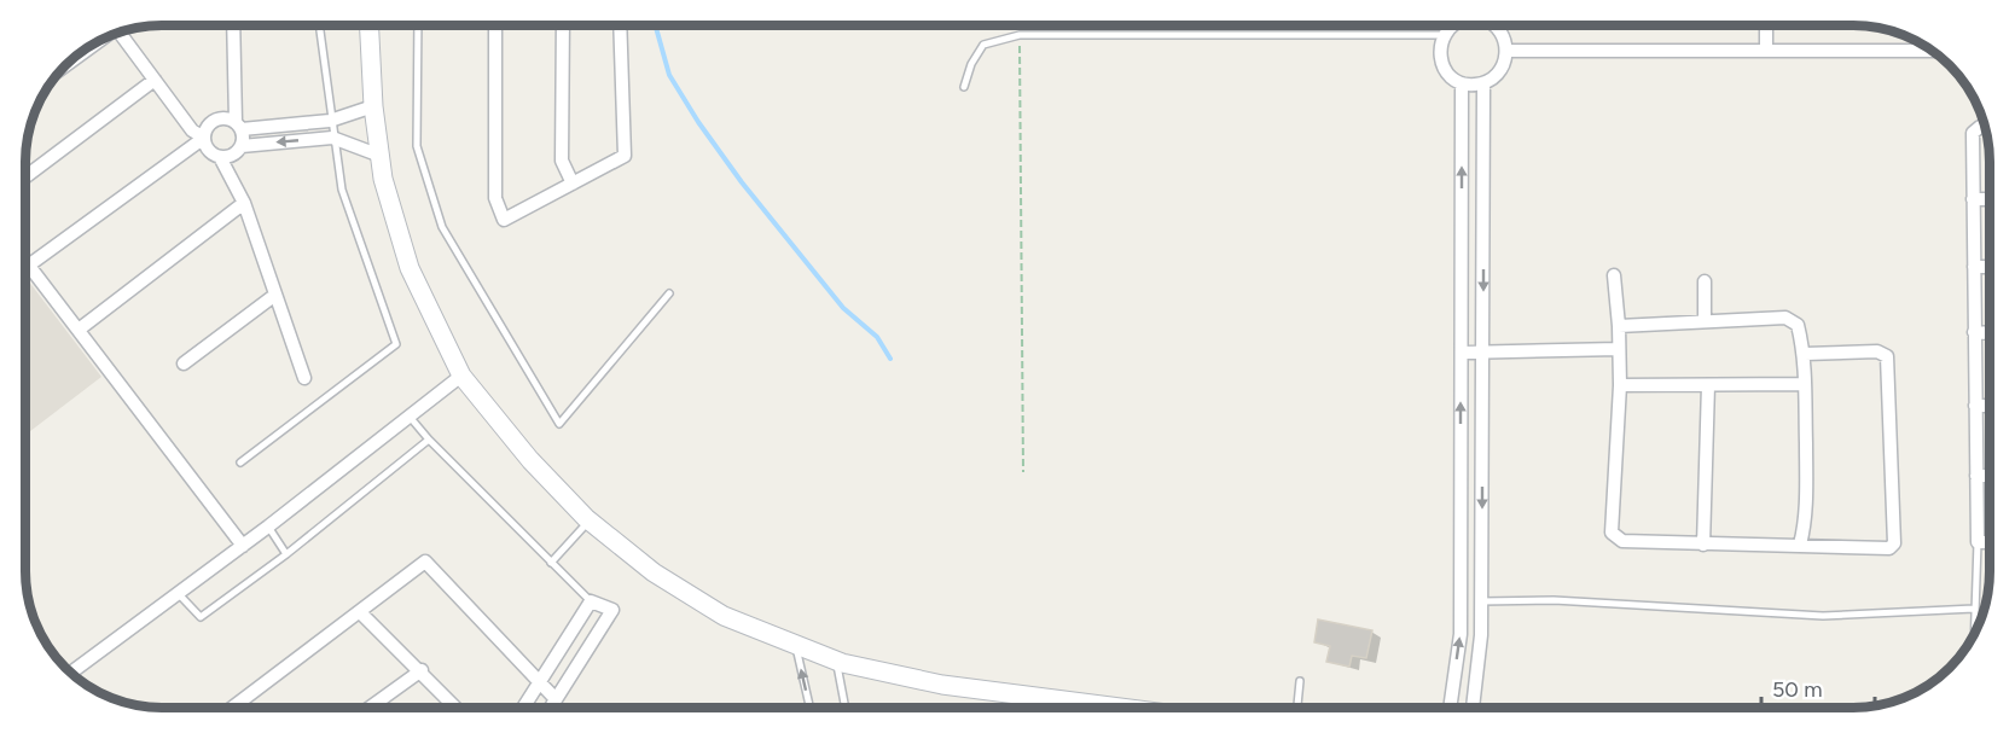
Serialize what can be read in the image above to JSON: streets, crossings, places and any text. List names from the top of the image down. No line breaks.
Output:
{"scale_bar":"50 m"}
